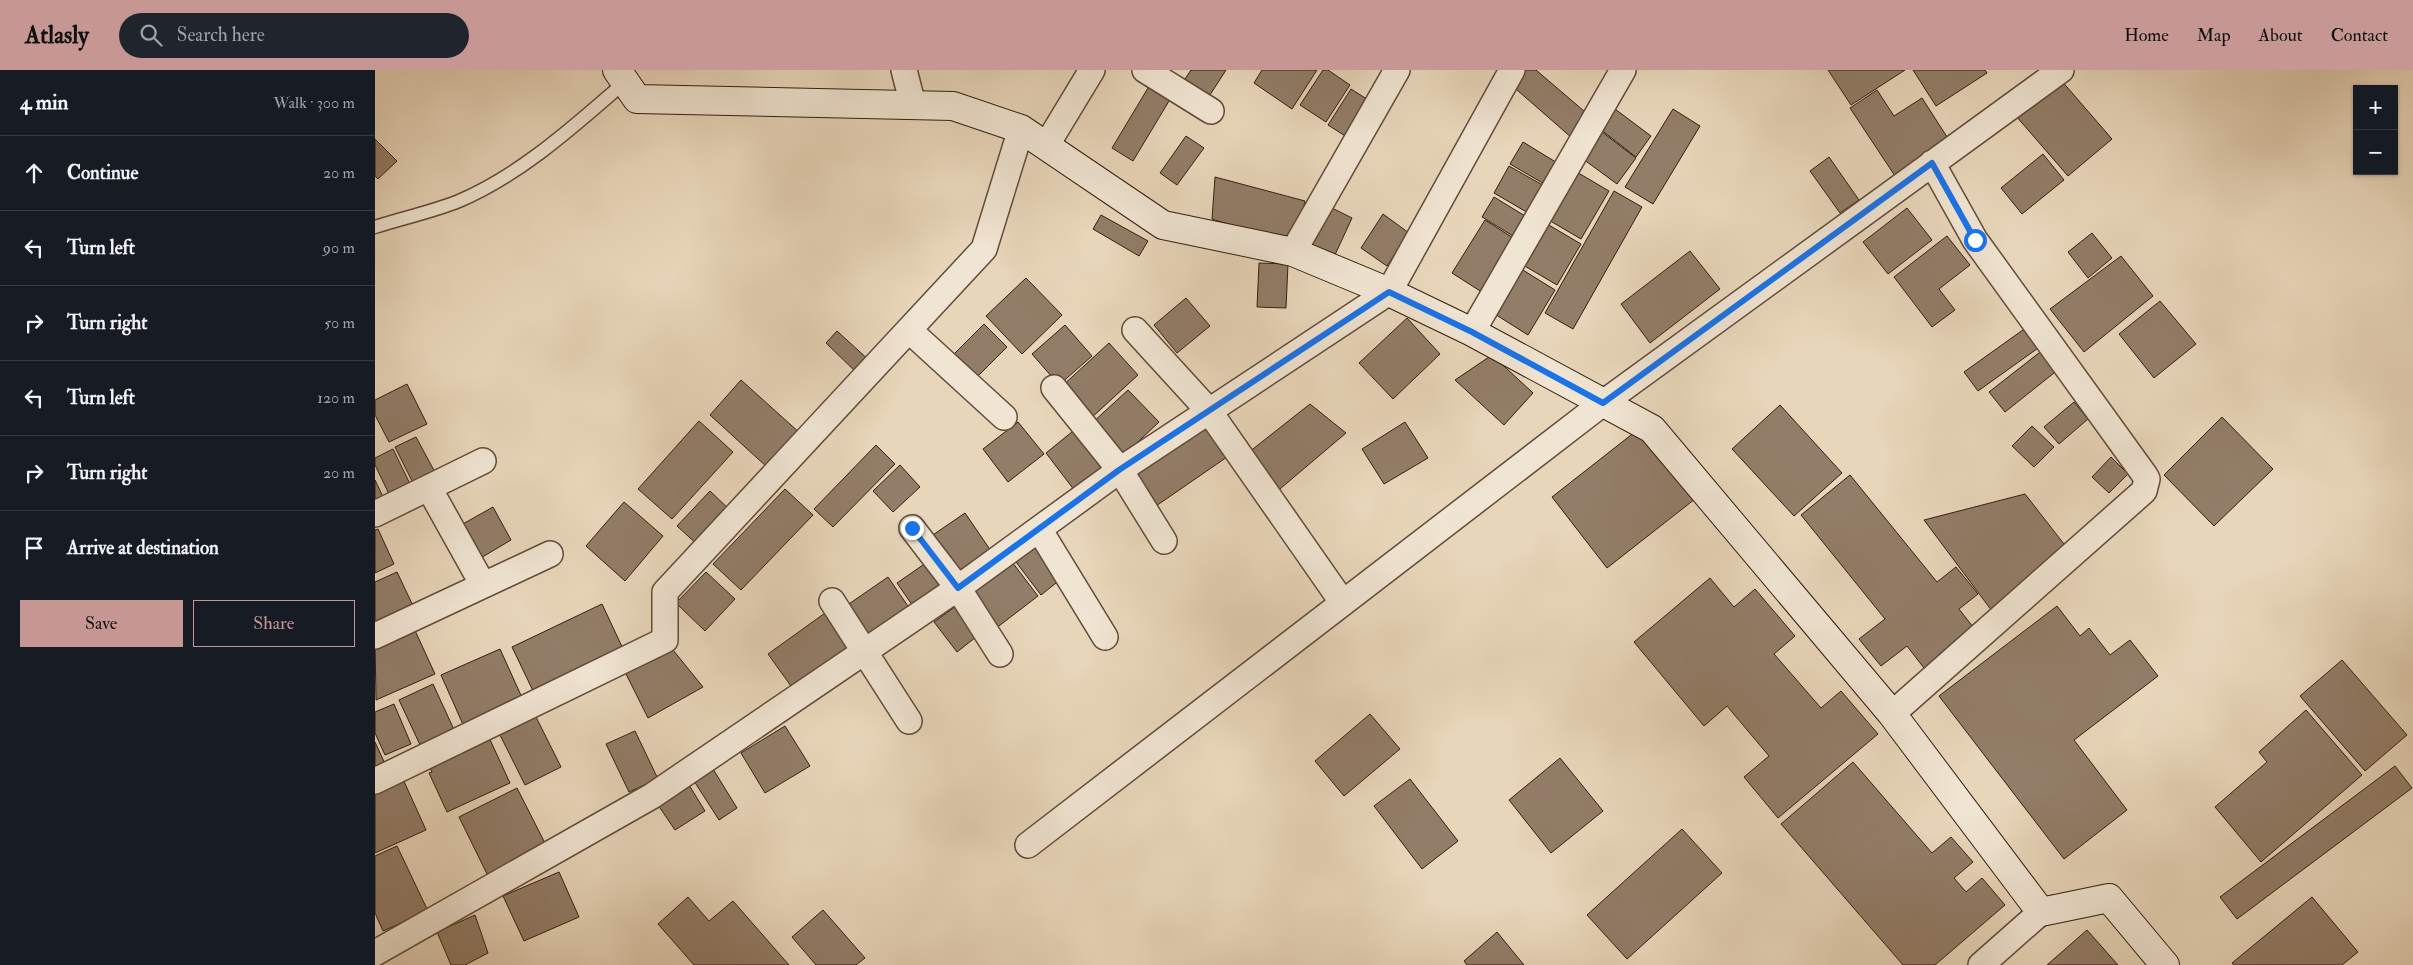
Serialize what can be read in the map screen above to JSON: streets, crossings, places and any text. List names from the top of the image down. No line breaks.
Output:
{"page":{"header":"Atlasly","search":"Search here","nav":["Home","Map","About","Contact"],"heading":["4 min","Walk · 300 m"],"map_buttons":["+","−"],"list":[["Continue","20 m"],["Turn left","90 m"],["Turn right","50 m"],["Turn left","120 m"],["Turn right","20 m"],"Arrive at destination"],"buttons":["Save","Share"]}}
